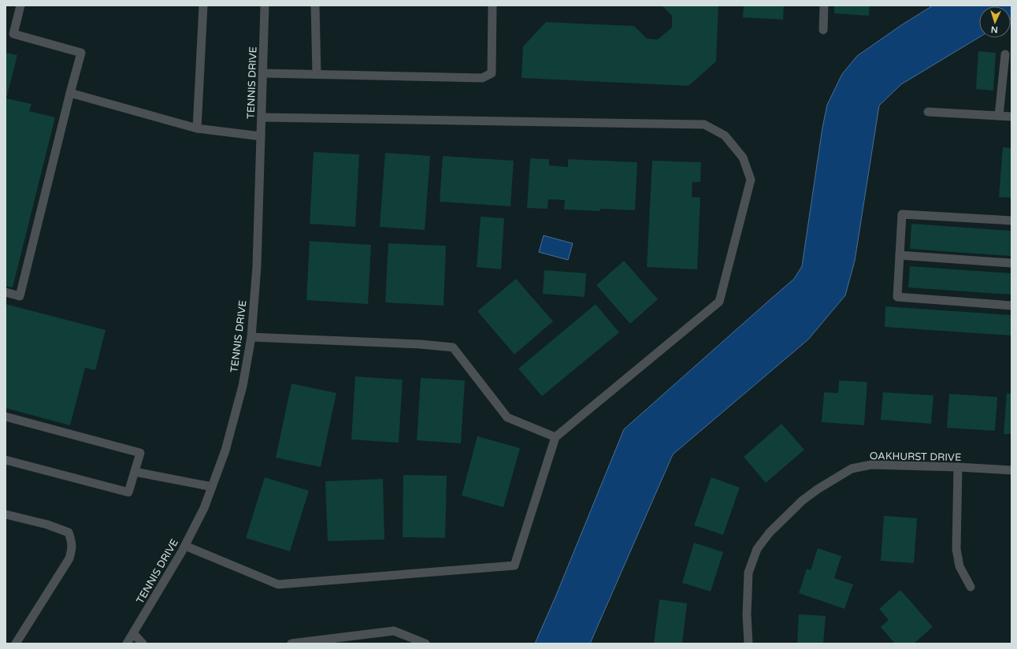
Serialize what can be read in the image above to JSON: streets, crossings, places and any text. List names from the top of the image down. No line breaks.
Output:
{"streets":{"street":["TENNIS DRIVE","OAKHURST DRIVE"]},"north":"bottom"}
